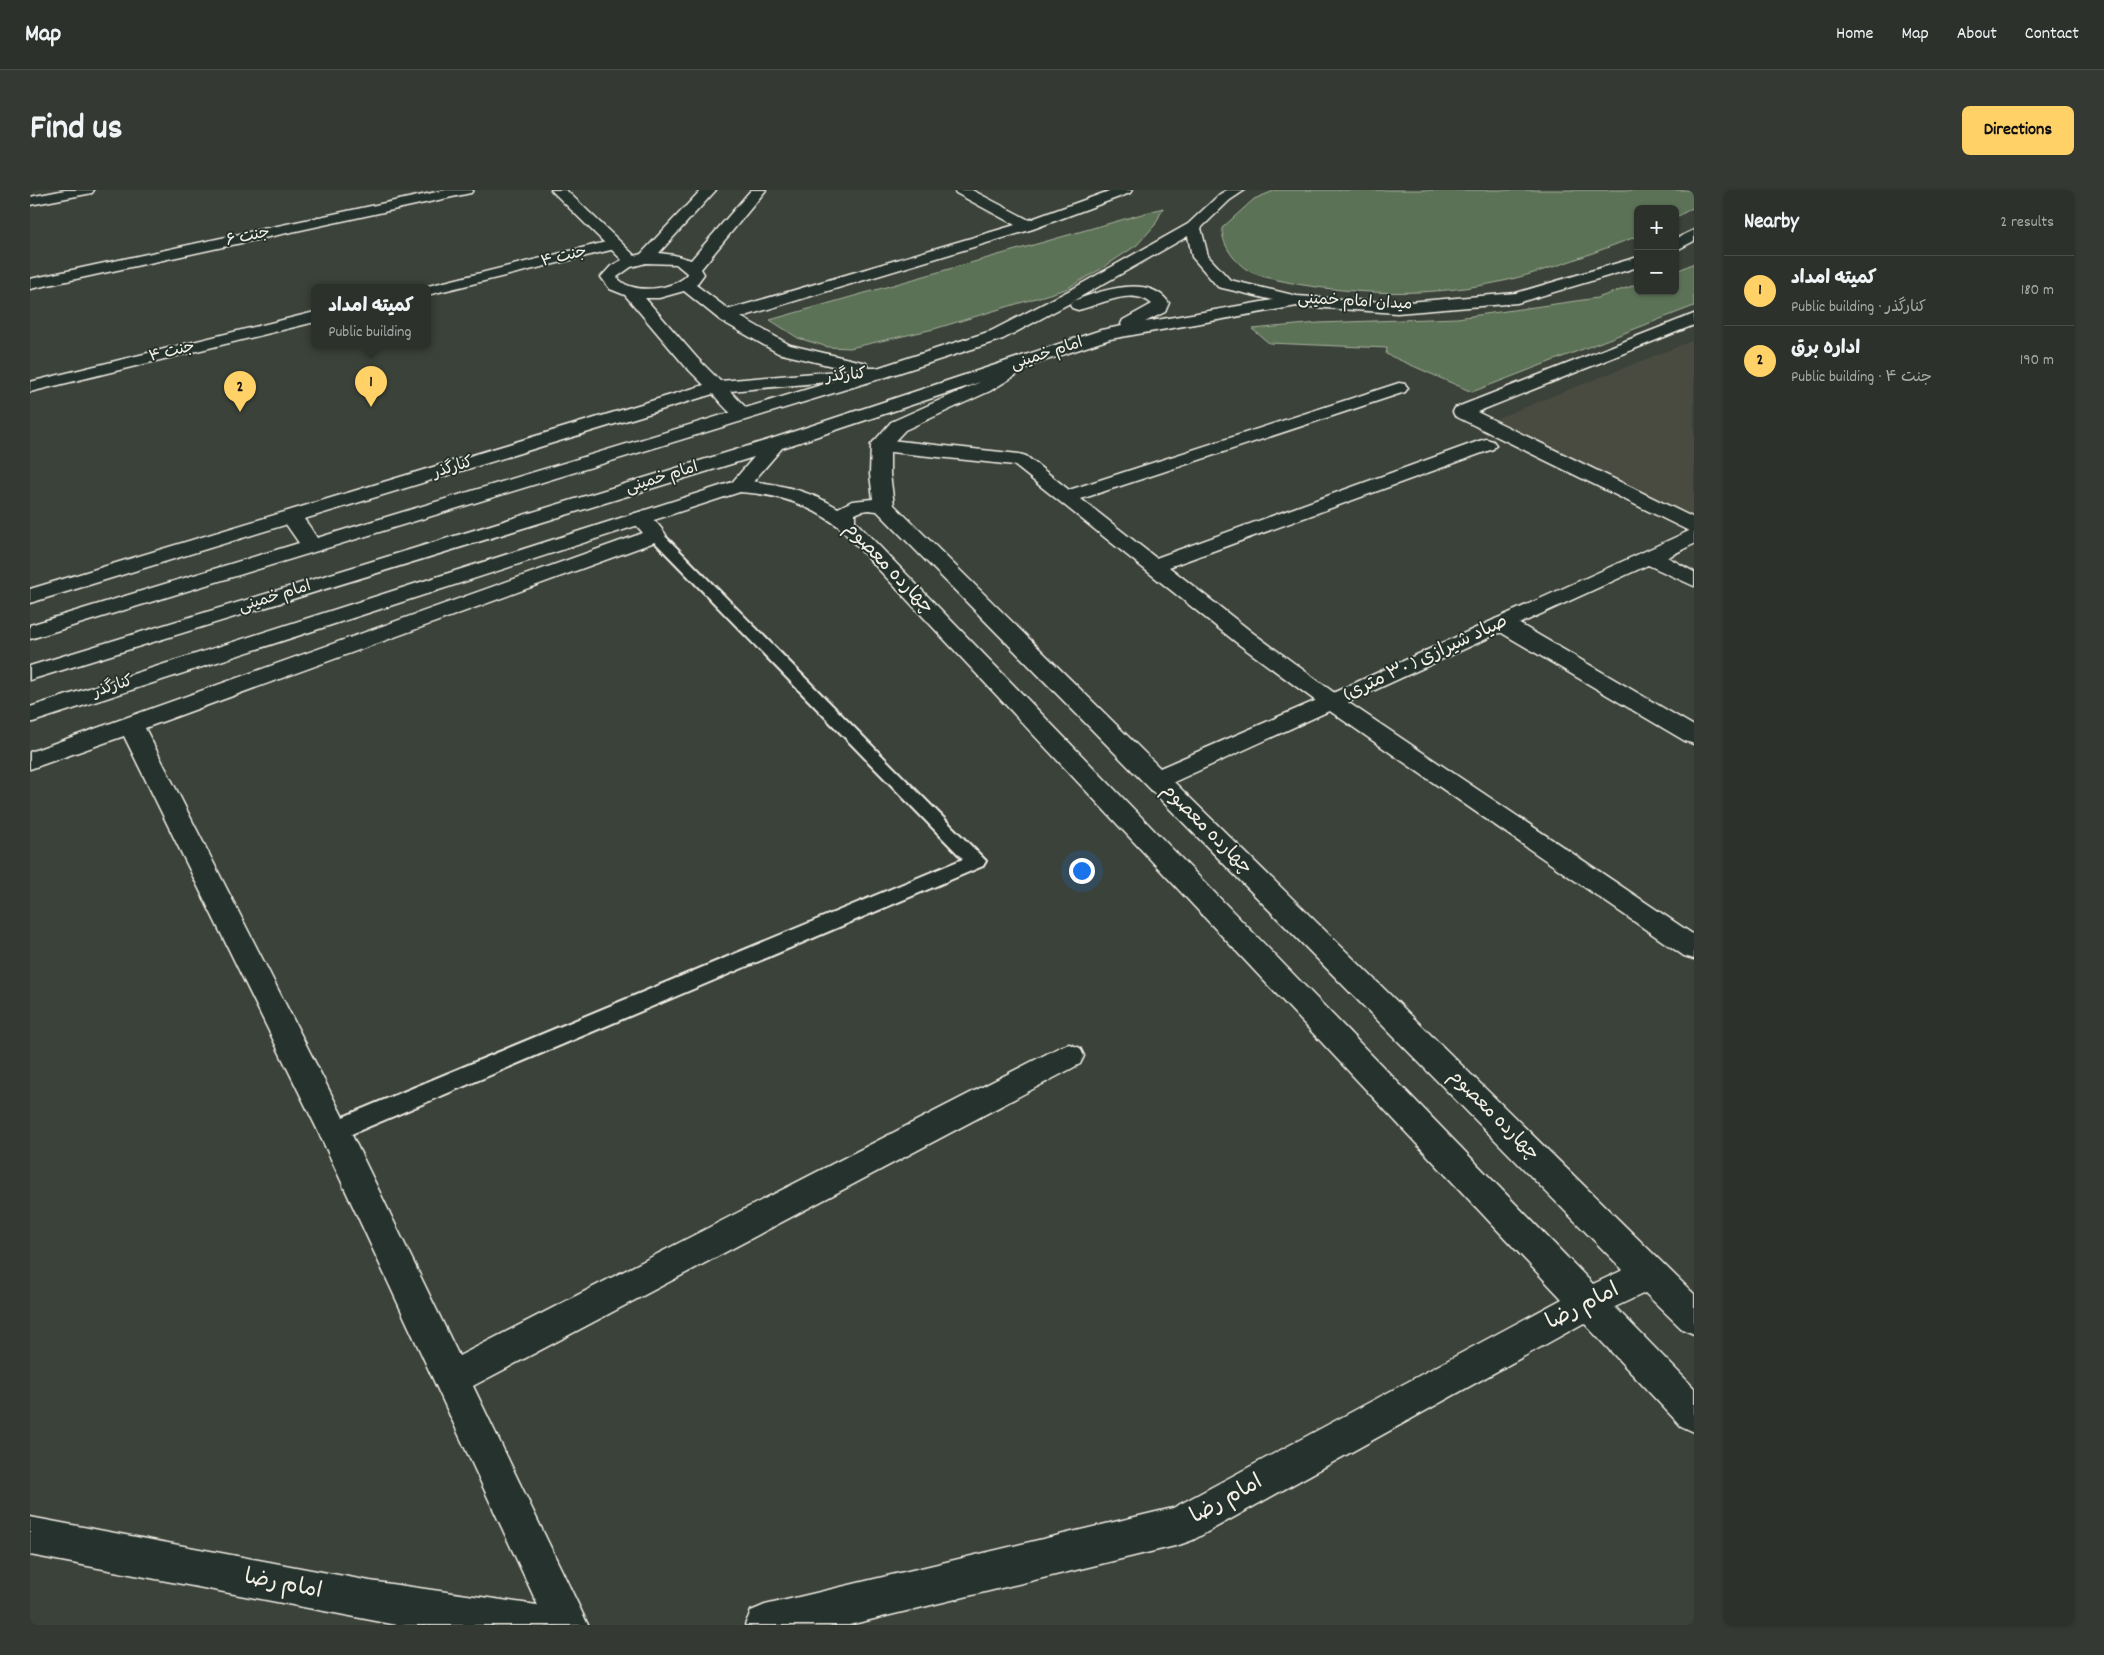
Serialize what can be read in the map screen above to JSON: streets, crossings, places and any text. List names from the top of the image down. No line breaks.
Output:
{"streets":{"main road":["جنت ۶","جنت ۴","میدان امام خمینی","امام خمینی","کنارگذر","چهارده معصوم","صیاد شیرازی ( ۳۰ متری)","امام رضا"]},"crossings":[["میدان امام خمینی","امام خمینی"],["امام خمینی","کنارگذر"],["کنارگذر","چهارده معصوم"],["چهارده معصوم","صیاد شیرازی ( ۳۰ متری)"],["چهارده معصوم","امام رضا"]],"page":{"header":"Map","nav":["Home","Map","About","Contact"],"title":"Find us","buttons":"Directions","heading":["Nearby","2 results"],"map_buttons":["+","−"],"list":[{"mark":"1","name":"کمیته امداد","note":"Public building · کنارگذر","value":"180 m"},{"mark":"2","name":"اداره برق","note":"Public building · جنت ۴","value":"190 m"}],"popup":["کمیته امداد","Public building"],"pins":["1","2"]}}
